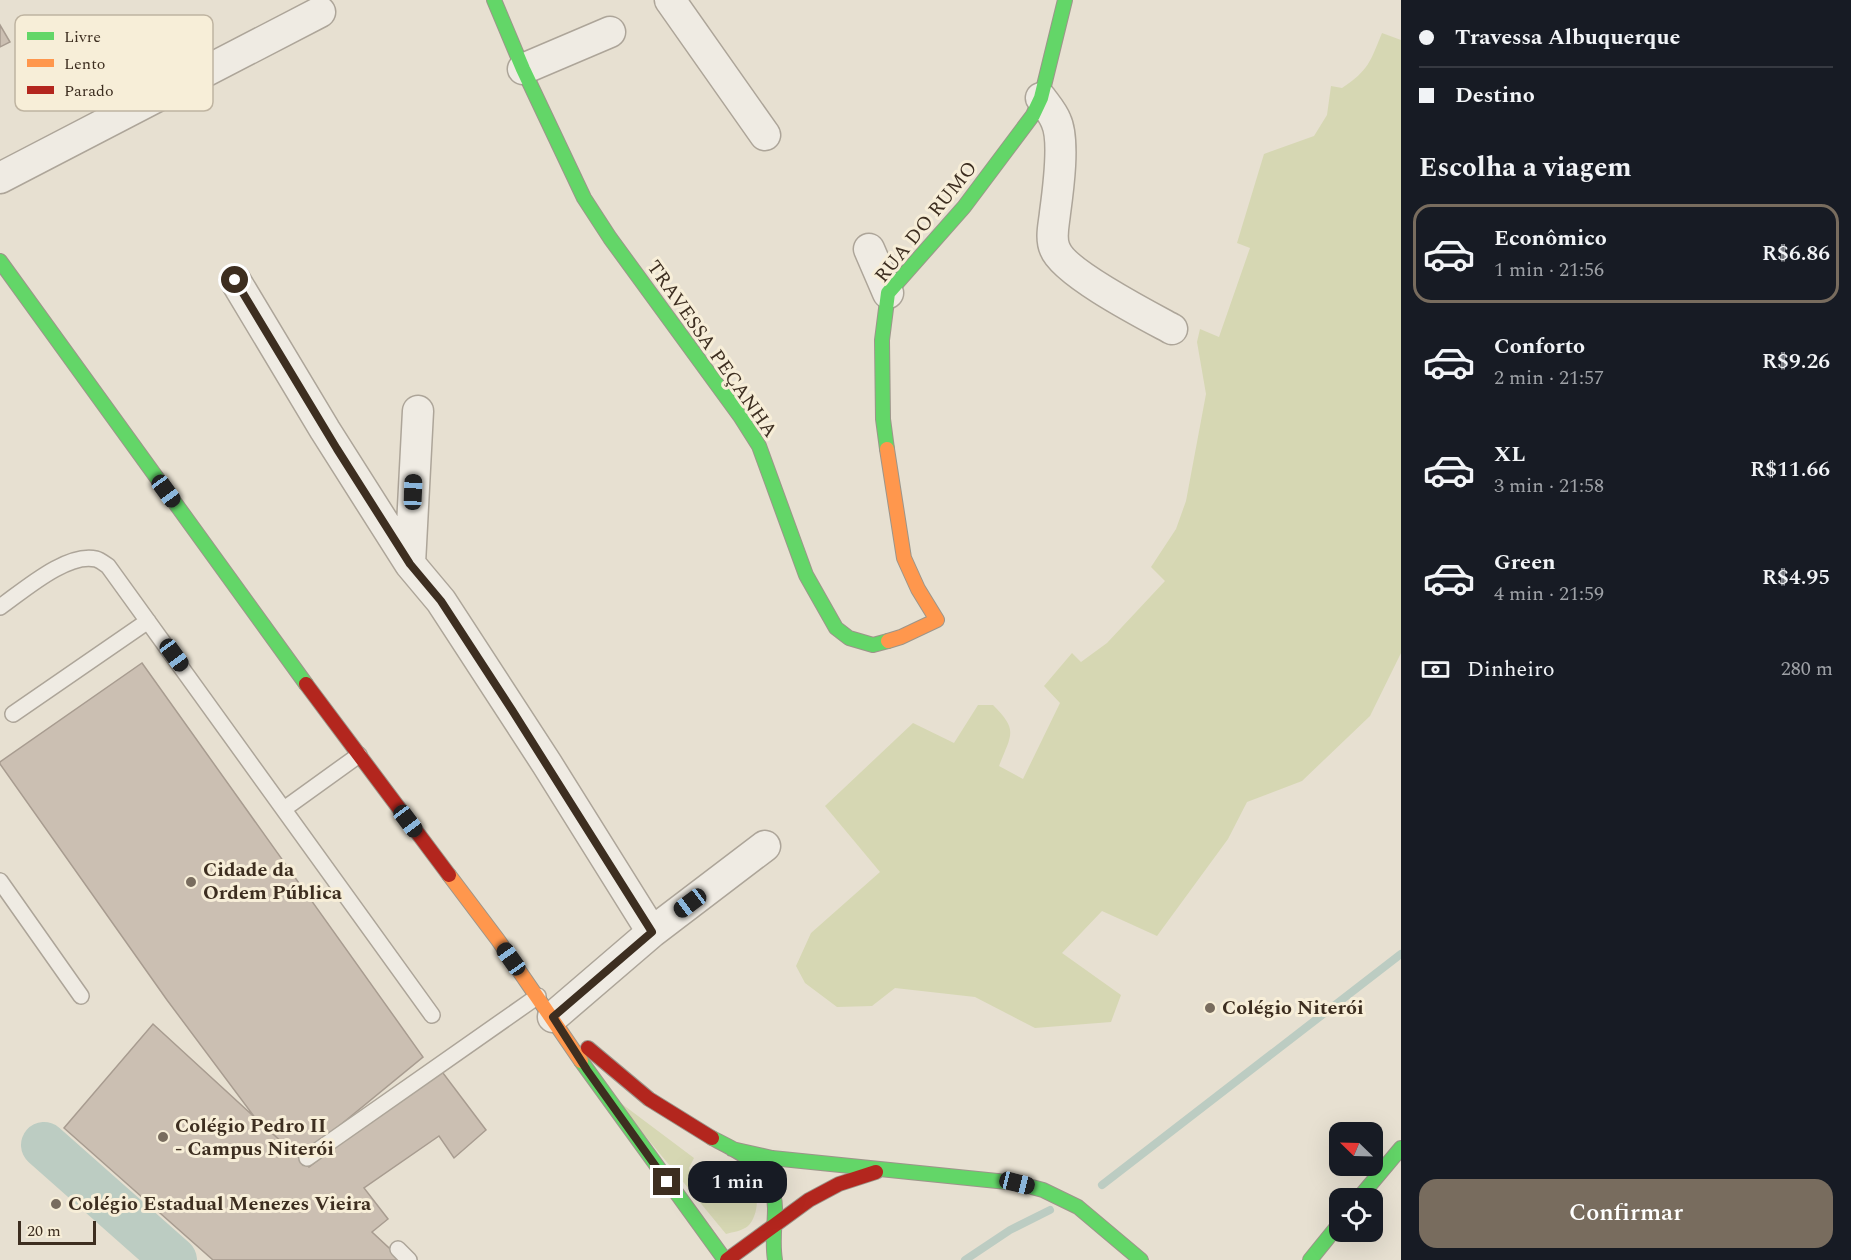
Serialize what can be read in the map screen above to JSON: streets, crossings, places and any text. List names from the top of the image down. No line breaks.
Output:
{"streets":{"street":["RUA DO RUMO","TRAVESSA PEÇANHA"]},"crossings":[["RUA DO RUMO","TRAVESSA PEÇANHA"]],"places":["Cidade da Ordem Pública","Colégio Niterói","Colégio Pedro II - Campus Niterói","Colégio Estadual Menezes Vieira"],"legend":["Livre","Lento","Parado"],"scale_bar":"20 m","north":"top left","page":{"banner":["Travessa Albuquerque","Destino"],"heading":"Escolha a viagem","list":[{"name":"Econômico","note":"1 min · 21:56","value":"R$6.86"},{"name":"Conforto","note":"2 min · 21:57","value":"R$9.26"},{"name":"XL","note":"3 min · 21:58","value":"R$11.66"},{"name":"Green","note":"4 min · 21:59","value":"R$4.95"}],"pay":["Dinheiro","280 m"],"bubble":"1 min","buttons":"Confirmar","scale":"20 m"}}
